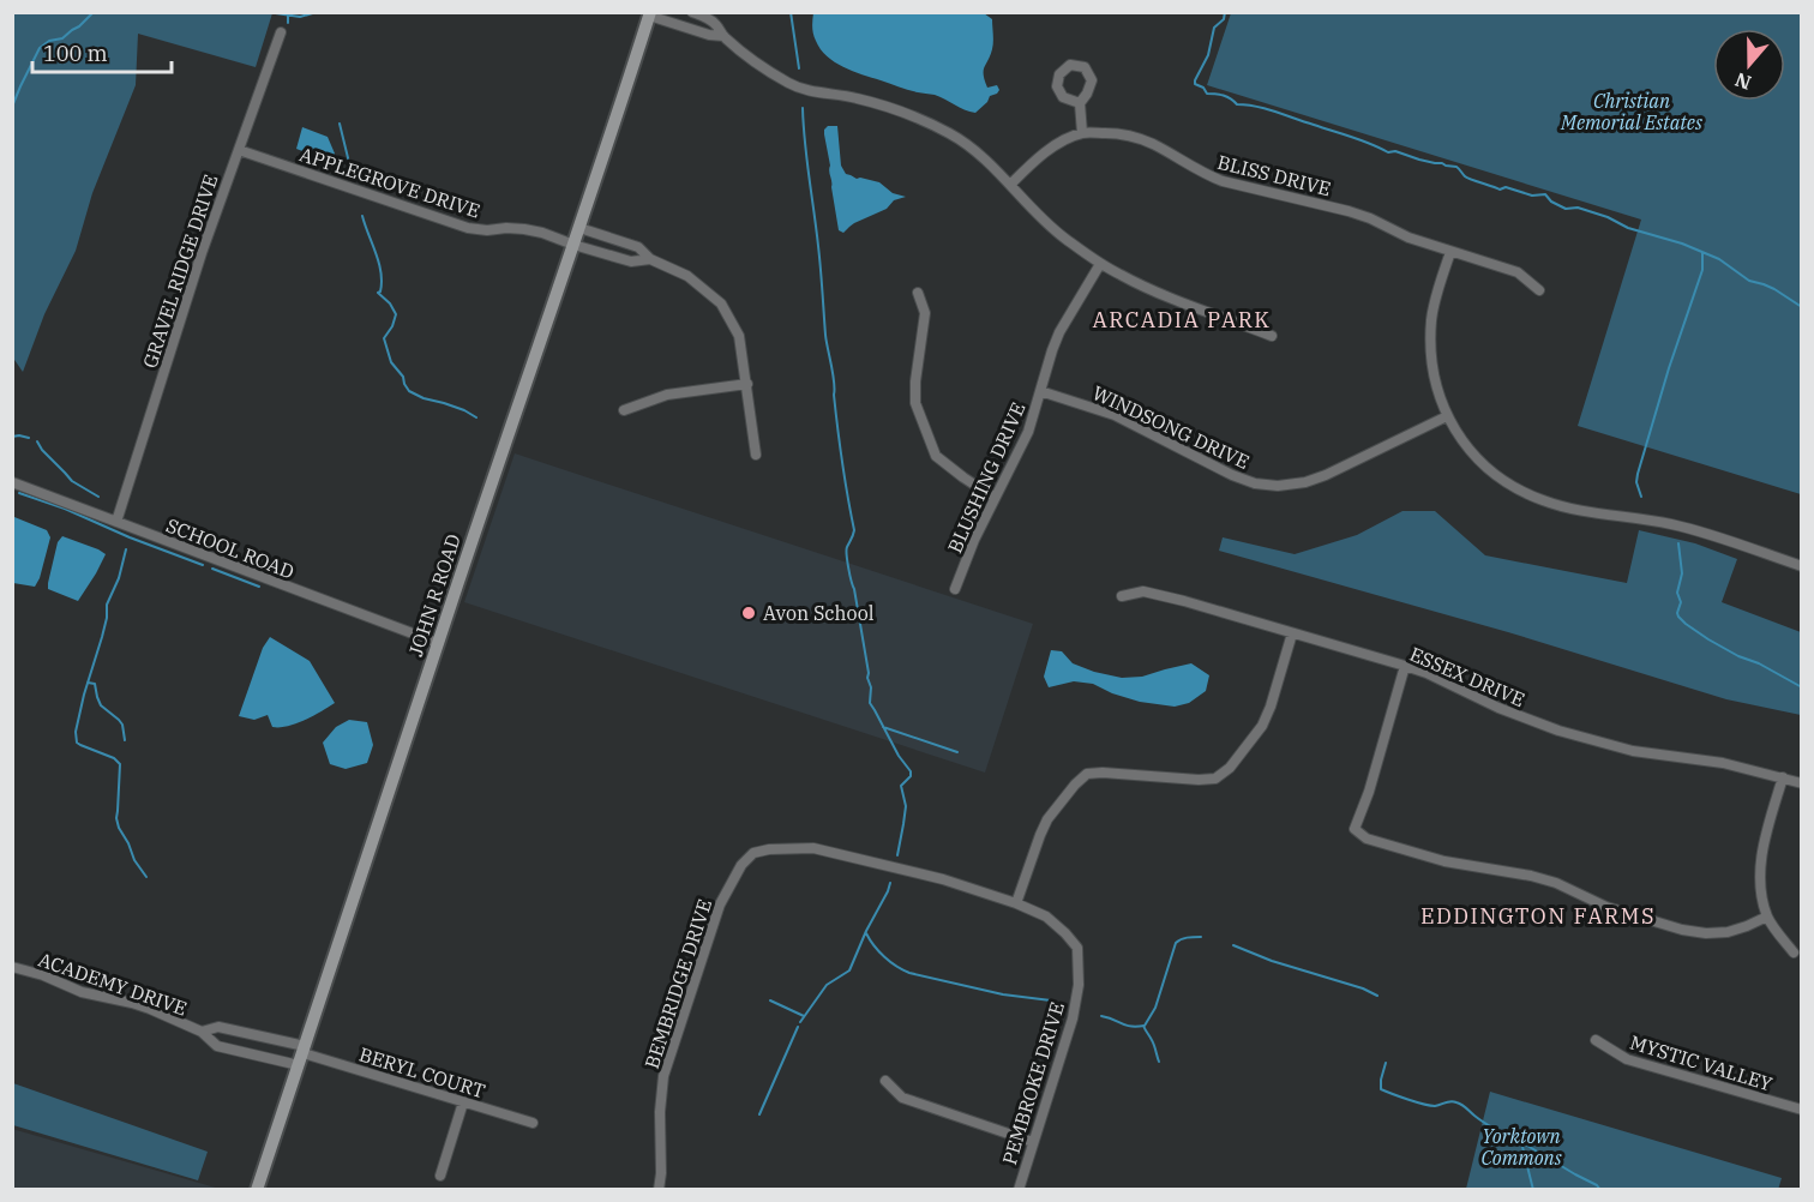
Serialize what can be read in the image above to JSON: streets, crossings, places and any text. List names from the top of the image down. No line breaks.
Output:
{"streets":{"main road":["JOHN R ROAD"],"street":["BLISS DRIVE","APPLEGROVE DRIVE","GRAVEL RIDGE DRIVE","WINDSONG DRIVE","BLUSHING DRIVE","SCHOOL ROAD","ESSEX DRIVE","ACADEMY DRIVE","BEMBRIDGE DRIVE","MYSTIC VALLEY","BERYL COURT","PEMBROKE DRIVE"]},"crossings":[["APPLEGROVE DRIVE","GRAVEL RIDGE DRIVE"],["APPLEGROVE DRIVE","JOHN R ROAD"],["GRAVEL RIDGE DRIVE","SCHOOL ROAD"],["WINDSONG DRIVE","BLUSHING DRIVE"],["SCHOOL ROAD","JOHN R ROAD"],["JOHN R ROAD","ACADEMY DRIVE"],["JOHN R ROAD","BERYL COURT"],["ACADEMY DRIVE","BERYL COURT"],["BEMBRIDGE DRIVE","PEMBROKE DRIVE"]],"districts":["ARCADIA PARK","EDDINGTON FARMS"],"parks":["Christian Memorial Estates","Yorktown Commons"],"places":["Avon School"],"scale_bar":"100 m","north":"bottom"}
